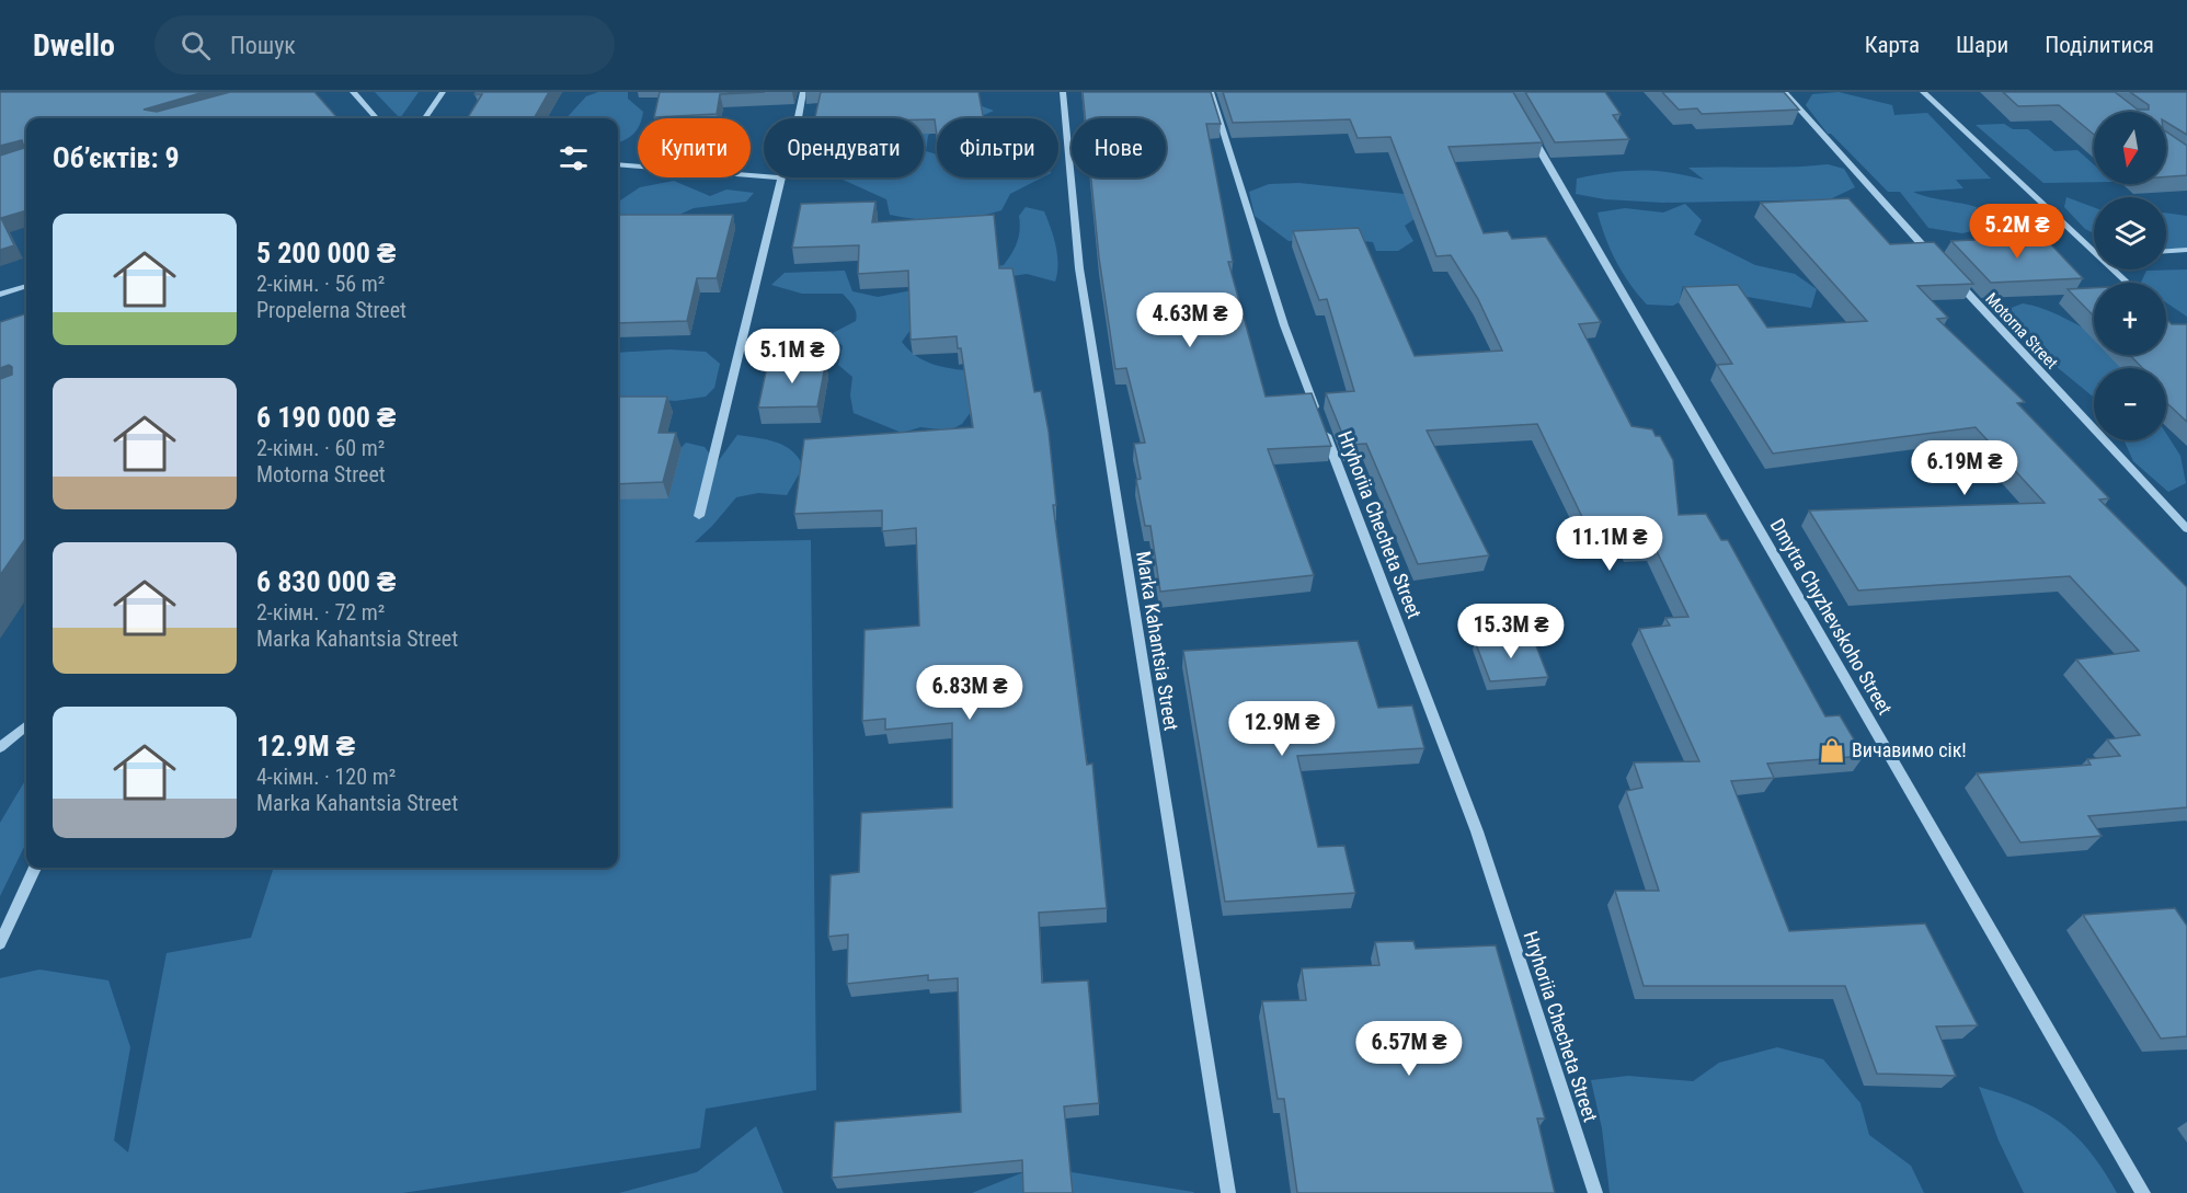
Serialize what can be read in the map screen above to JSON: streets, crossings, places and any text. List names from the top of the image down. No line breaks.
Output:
{"streets":{"street":["Motorna Street","Hryhoriia Checheta Street","Dmytra Chyzhevskoho Street","Marka Kahantsia Street"]},"places":{"shop":["Вичавимо сік!"]},"north":"bottom","page":{"header":"Dwello","search":"Пошук","nav":["Карта","Шари","Поділитися"],"map_buttons":["+","−"],"chip":["Купити","Орендувати","Фільтри","Нове"],"heading":"Об’єктів: 9","list":[{"name":"5 200 000 ₴","note":"2-кімн. · 56 m² · Propelerna Street"},{"name":"6 190 000 ₴","note":"2-кімн. · 60 m² · Motorna Street"},{"name":"6 830 000 ₴","note":"2-кімн. · 72 m² · Marka Kahantsia Street"},{"name":"12.9M ₴","note":"4-кімн. · 120 m² · Marka Kahantsia Street"}],"price":["5.2M ₴","4.63M ₴","5.1M ₴","6.19M ₴","11.1M ₴","15.3M ₴","6.83M ₴","12.9M ₴","6.57M ₴"]}}
